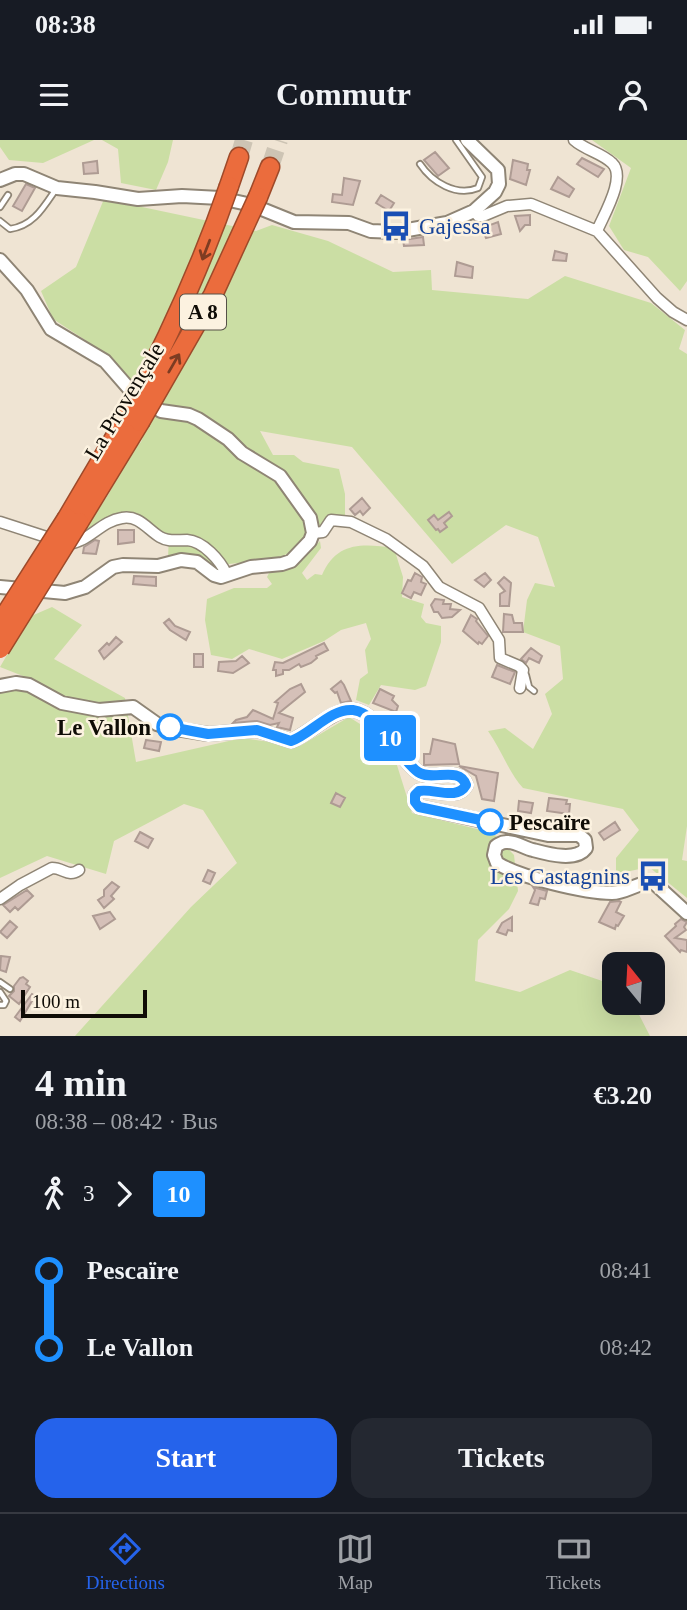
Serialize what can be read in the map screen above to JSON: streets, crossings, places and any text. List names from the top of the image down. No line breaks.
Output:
{"streets":{"highway":["A 8","La Provençale"]},"places":{"bus stop":["Gajessa","Les Castagnins"],"other":["Le Vallon","Pescaïre"]},"lines":["bus line 10"],"scale_bar":"100 m","north":"top","page":{"status":"08:38","header":"Commutr","on_map":"10","scale":"100 m","heading":["4 min","08:38 – 08:42 · Bus","€3.20"],"legs":["3","10"],"list":[{"name":"Pescaïre","value":"08:41"},{"name":"Le Vallon","value":"08:42"}],"buttons":["Start","Tickets"],"tabs":["Directions","Map","Tickets"]}}
